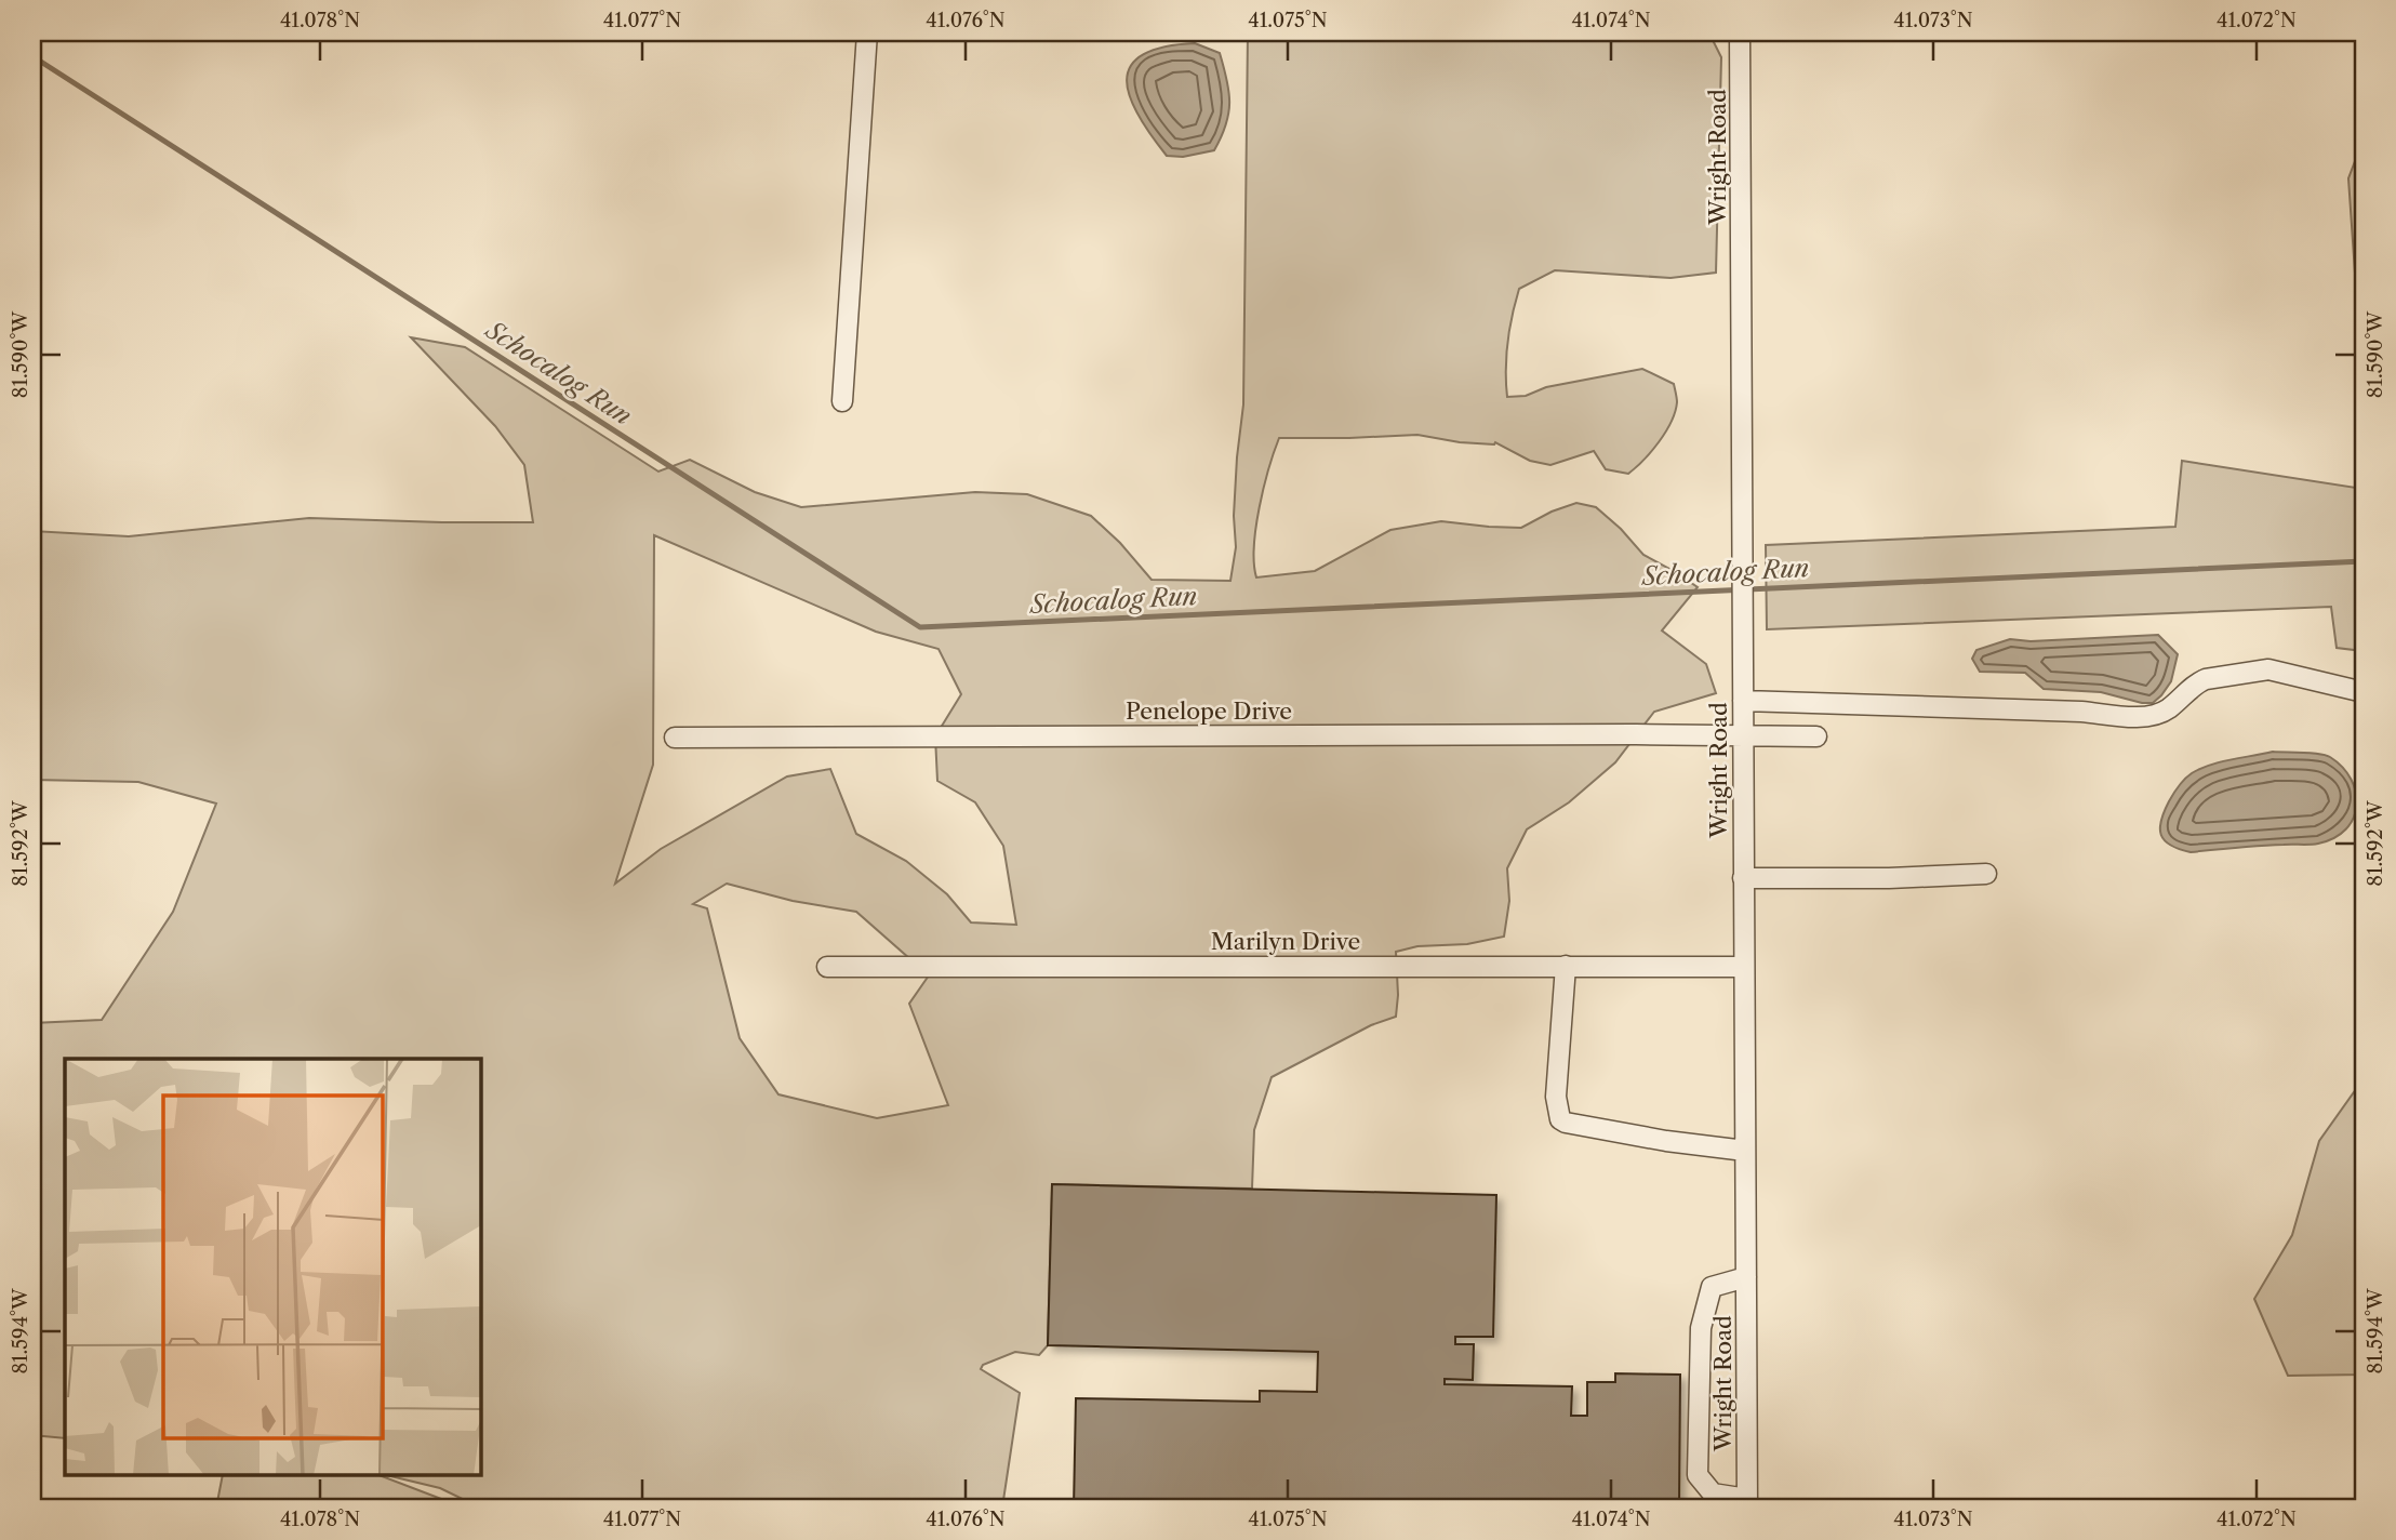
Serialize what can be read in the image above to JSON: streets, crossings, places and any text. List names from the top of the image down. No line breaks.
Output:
{"streets":{"street":["Wright Road","Penelope Drive","Marilyn Drive"]},"crossings":[["Wright Road","Penelope Drive"],["Wright Road","Marilyn Drive"]],"water":["Schocalog Run"],"coordinates":["41.078°N","41.077°N","41.076°N","41.075°N","41.074°N","41.073°N","41.072°N","81.590°W","81.592°W","81.594°W"]}
